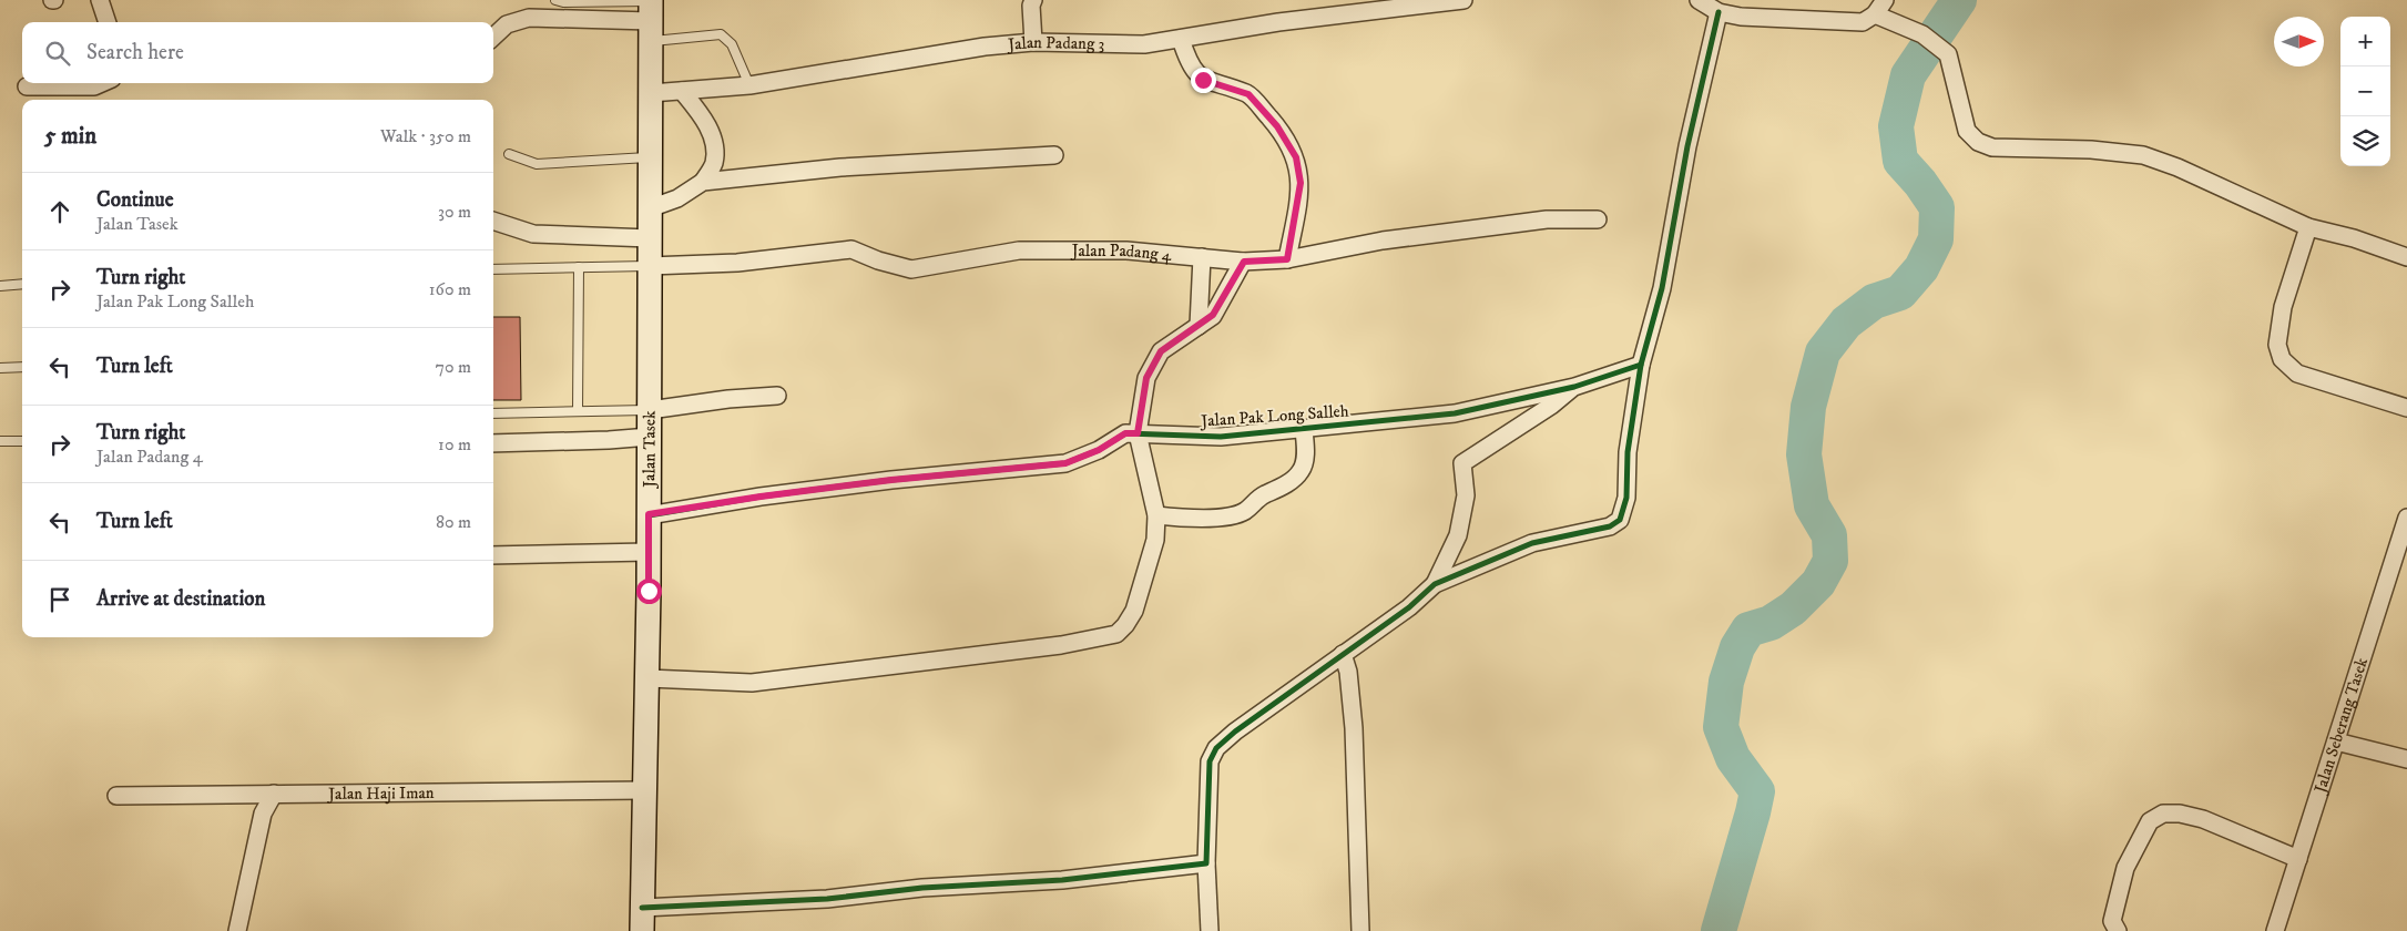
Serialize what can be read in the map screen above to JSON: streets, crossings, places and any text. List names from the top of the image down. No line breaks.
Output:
{"streets":{"main road":["Jalan Tasek"],"street":["Jalan Padang 3","Jalan Padang 4","Jalan Pak Long Salleh","Jalan Seberang Tasek","Jalan Haji Iman"]},"crossings":[["Jalan Padang 3","Jalan Tasek"],["Jalan Padang 4","Jalan Tasek"],["Jalan Pak Long Salleh","Jalan Tasek"],["Jalan Tasek","Jalan Haji Iman"]],"north":"right","page":{"map_buttons":["+","−"],"search":"Search here","heading":["5 min","Walk · 350 m"],"list":[["Continue","Jalan Tasek","30 m"],["Turn right","Jalan Pak Long Salleh","160 m"],["Turn left","70 m"],["Turn right","Jalan Padang 4","10 m"],["Turn left","80 m"],"Arrive at destination"]}}
